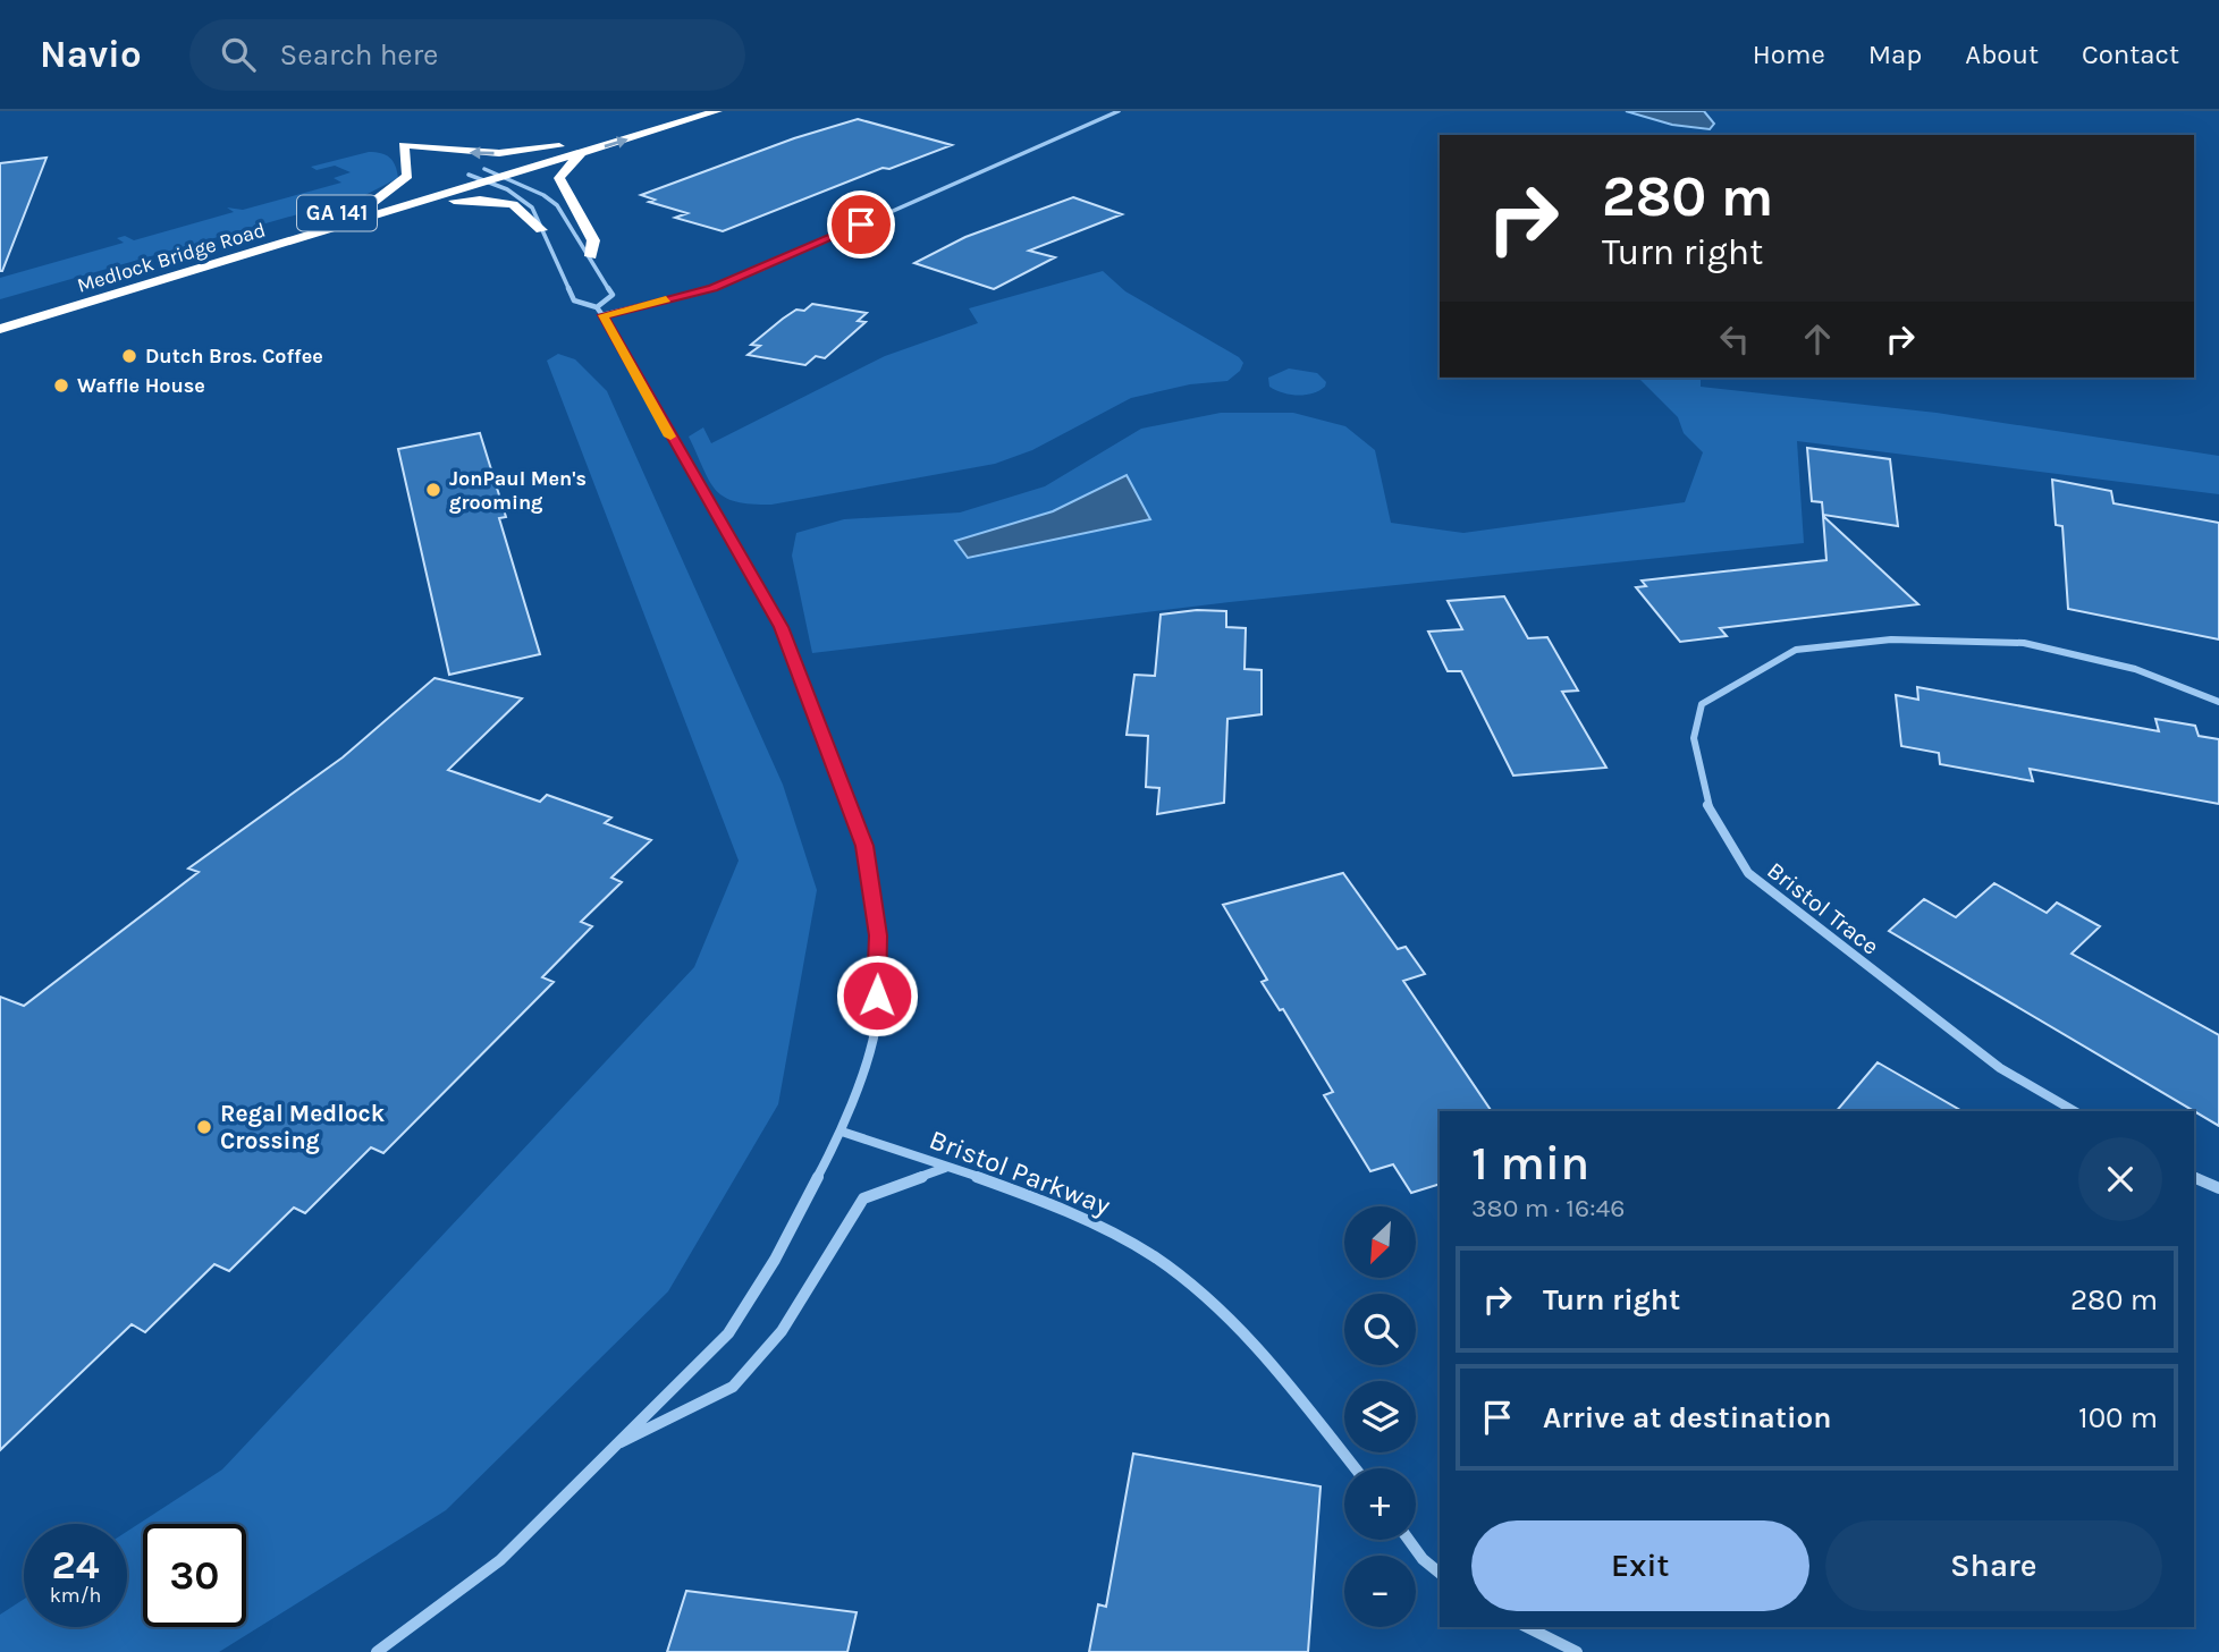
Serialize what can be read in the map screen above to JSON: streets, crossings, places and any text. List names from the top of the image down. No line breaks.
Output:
{"streets":{"highway":["GA 141","Medlock Bridge Road"],"street":["Bristol Trace","Bristol Parkway"]},"places":["Dutch Bros. Coffee","Waffle House","JonPaul Men's grooming","Regal Medlock Crossing"],"north":"bottom left","page":{"header":"Navio","search":"Search here","nav":["Home","Map","About","Contact"],"turn":["280 m","Turn right"],"heading":["1 min","380 m · 16:46"],"map_buttons":["+","−"],"list":[{"name":"Turn right","value":"280 m"},{"name":"Arrive at destination","value":"100 m"}],"buttons":["Exit","Share"],"speed":"24 km/h","limit":"30"}}
